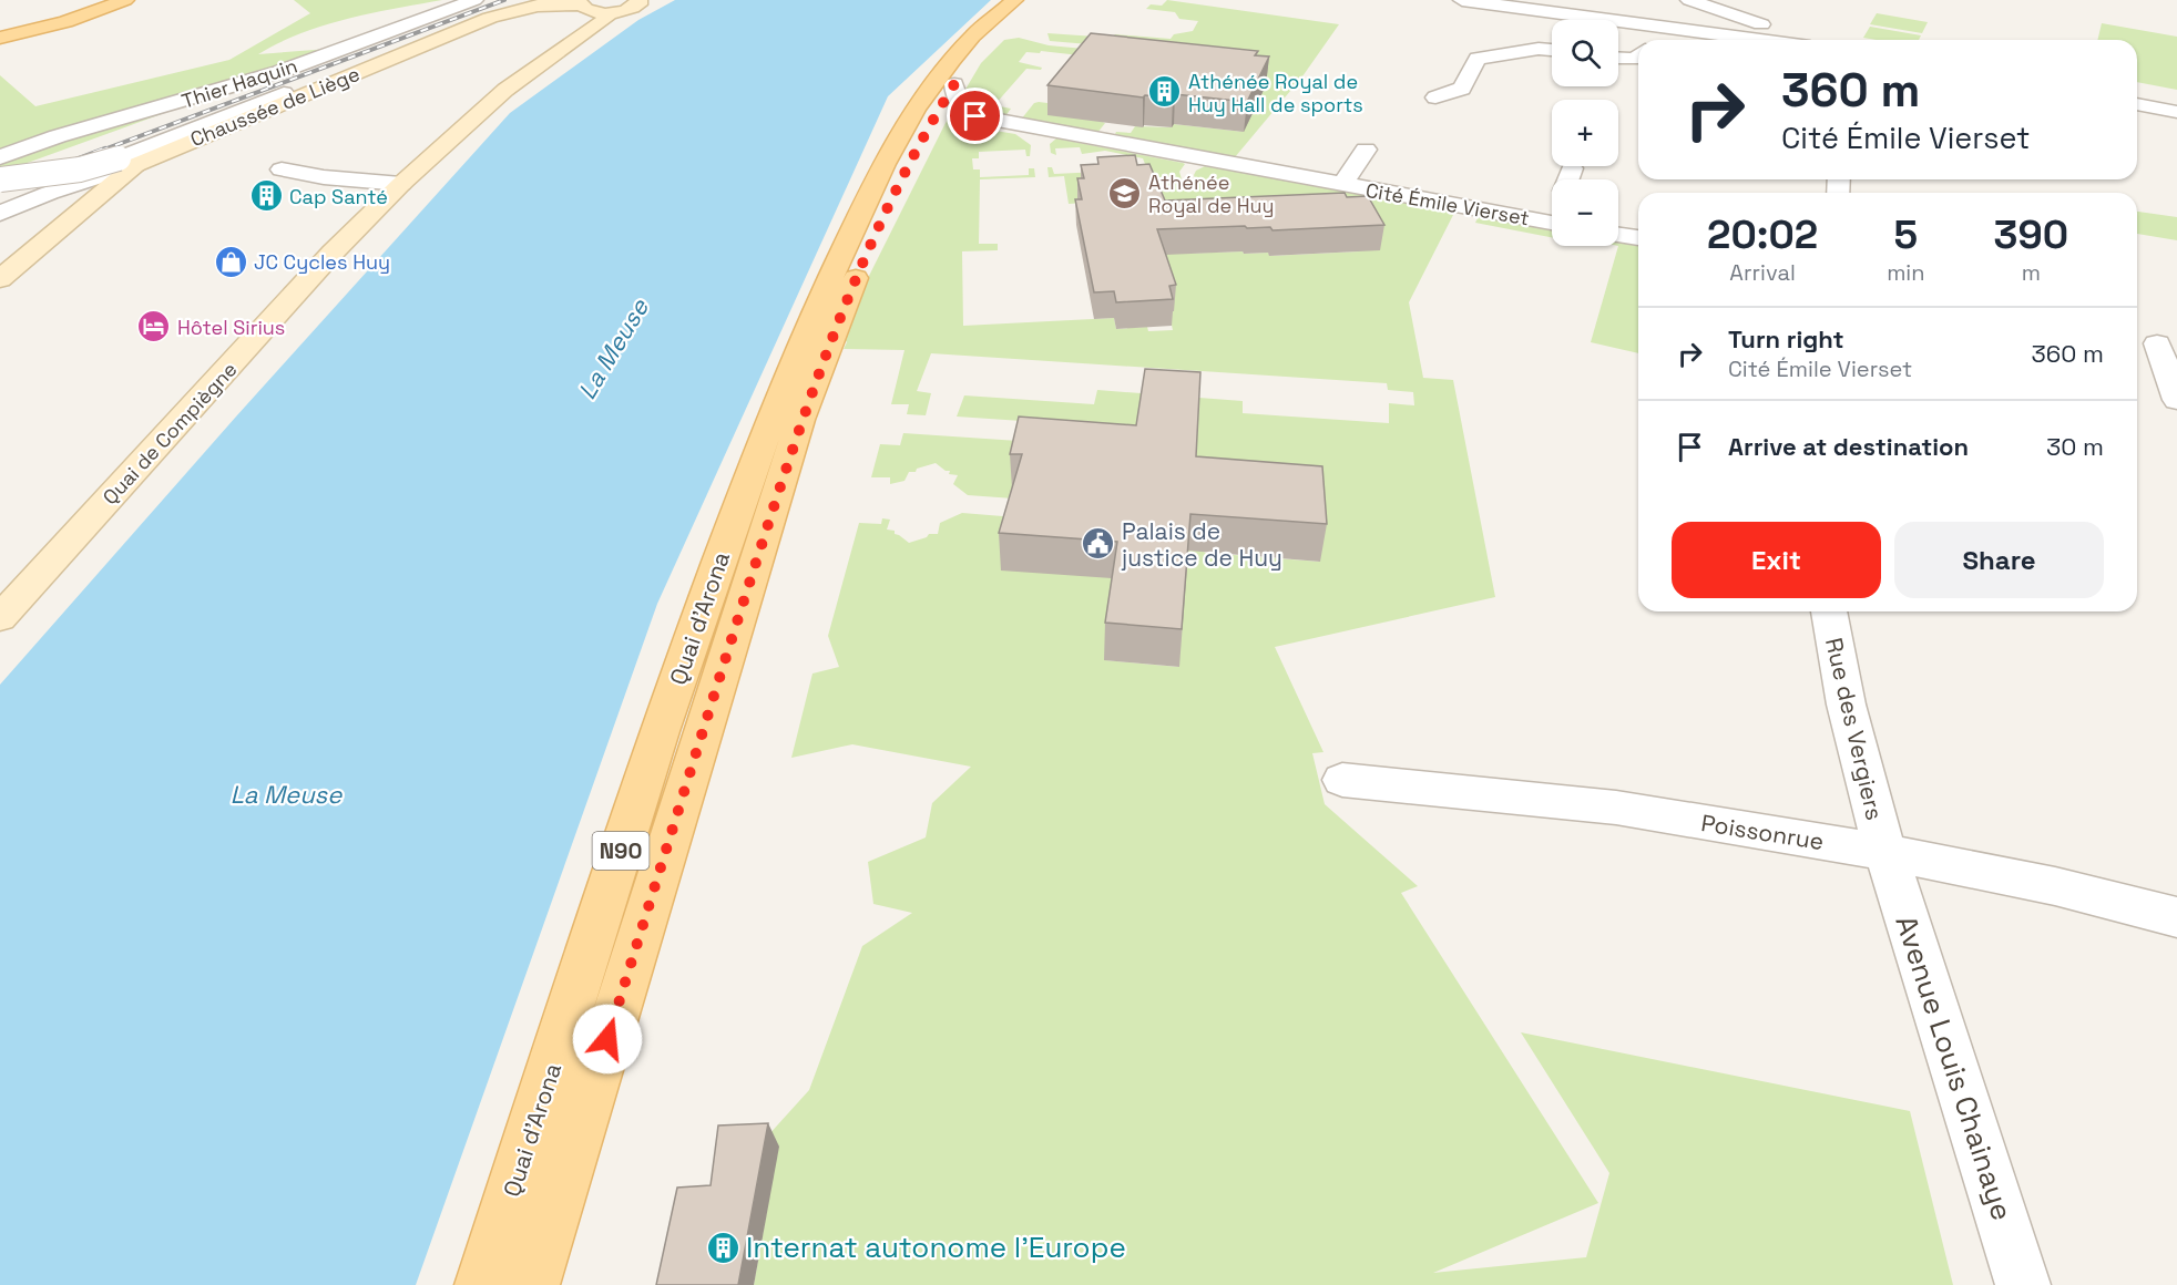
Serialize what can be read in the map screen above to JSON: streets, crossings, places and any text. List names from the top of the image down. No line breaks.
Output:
{"streets":{"main road":["Chaussée de Liège","Quai de Compiègne","Quai d'Arona","N90"],"street":["Thier Haquin","Cité Émile Vierset","Rue des Vergiers","Poissonrue","Avenue Louis Chainaye"]},"crossings":[["Chaussée de Liège","Quai de Compiègne"],["Cité Émile Vierset","Quai d'Arona"],["Rue des Vergiers","Poissonrue"],["Rue des Vergiers","Avenue Louis Chainaye"],["Poissonrue","Avenue Louis Chainaye"]],"water":["La Meuse"],"places":{"building":["Athénée Royal de Huy Hall de sports","Cap Santé","Internat autonome l'Europe"],"school or university":["Athénée Royal de Huy"],"shop":["JC Cycles Huy"],"hotel":["Hôtel Sirius"],"public building":["Palais de justice de Huy"]},"page":{"map_buttons":["+","−"],"turn":["360 m","Cité Émile Vierset"],"eta":["20:02","Arrival","5","min","390","m"],"list":[{"name":"Turn right","note":"Cité Émile Vierset","value":"360 m"},{"name":"Arrive at destination","value":"30 m"}],"buttons":["Exit","Share"]}}
